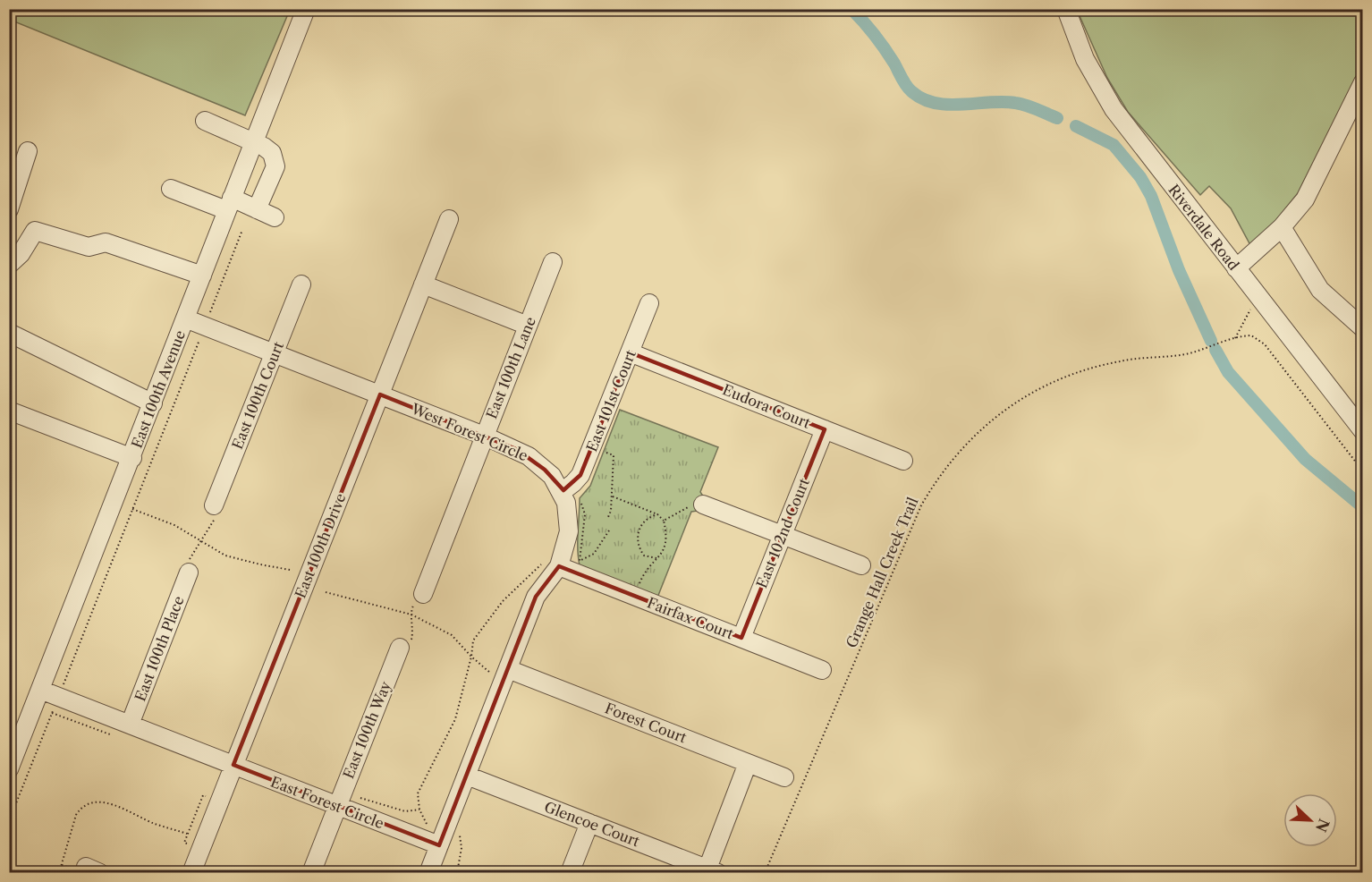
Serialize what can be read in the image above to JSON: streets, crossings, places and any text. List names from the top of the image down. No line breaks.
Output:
{"streets":{"street":["Riverdale Road","East 100th Lane","East 100th Avenue","East 100th Court","East 101st Court","Eudora Court","West Forest Circle","East 102nd Court","East 100th Drive","Fairfax Court","East 100th Place","Forest Court","East 100th Way","East Forest Circle","Glencoe Court"],"path":["Grange Hall Creek Trail"]},"crossings":[["East 100th Lane","West Forest Circle"],["East 100th Avenue","West Forest Circle"],["East 100th Avenue","East Forest Circle"],["East 100th Court","West Forest Circle"],["East 101st Court","Eudora Court"],["East 101st Court","West Forest Circle"],["Eudora Court","East 102nd Court"],["West Forest Circle","East 100th Drive"],["West Forest Circle","Fairfax Court"],["West Forest Circle","Forest Court"],["East 102nd Court","Fairfax Court"],["East 100th Drive","East Forest Circle"],["East 100th Place","East Forest Circle"],["East 100th Way","East Forest Circle"]],"north":"bottom right"}
